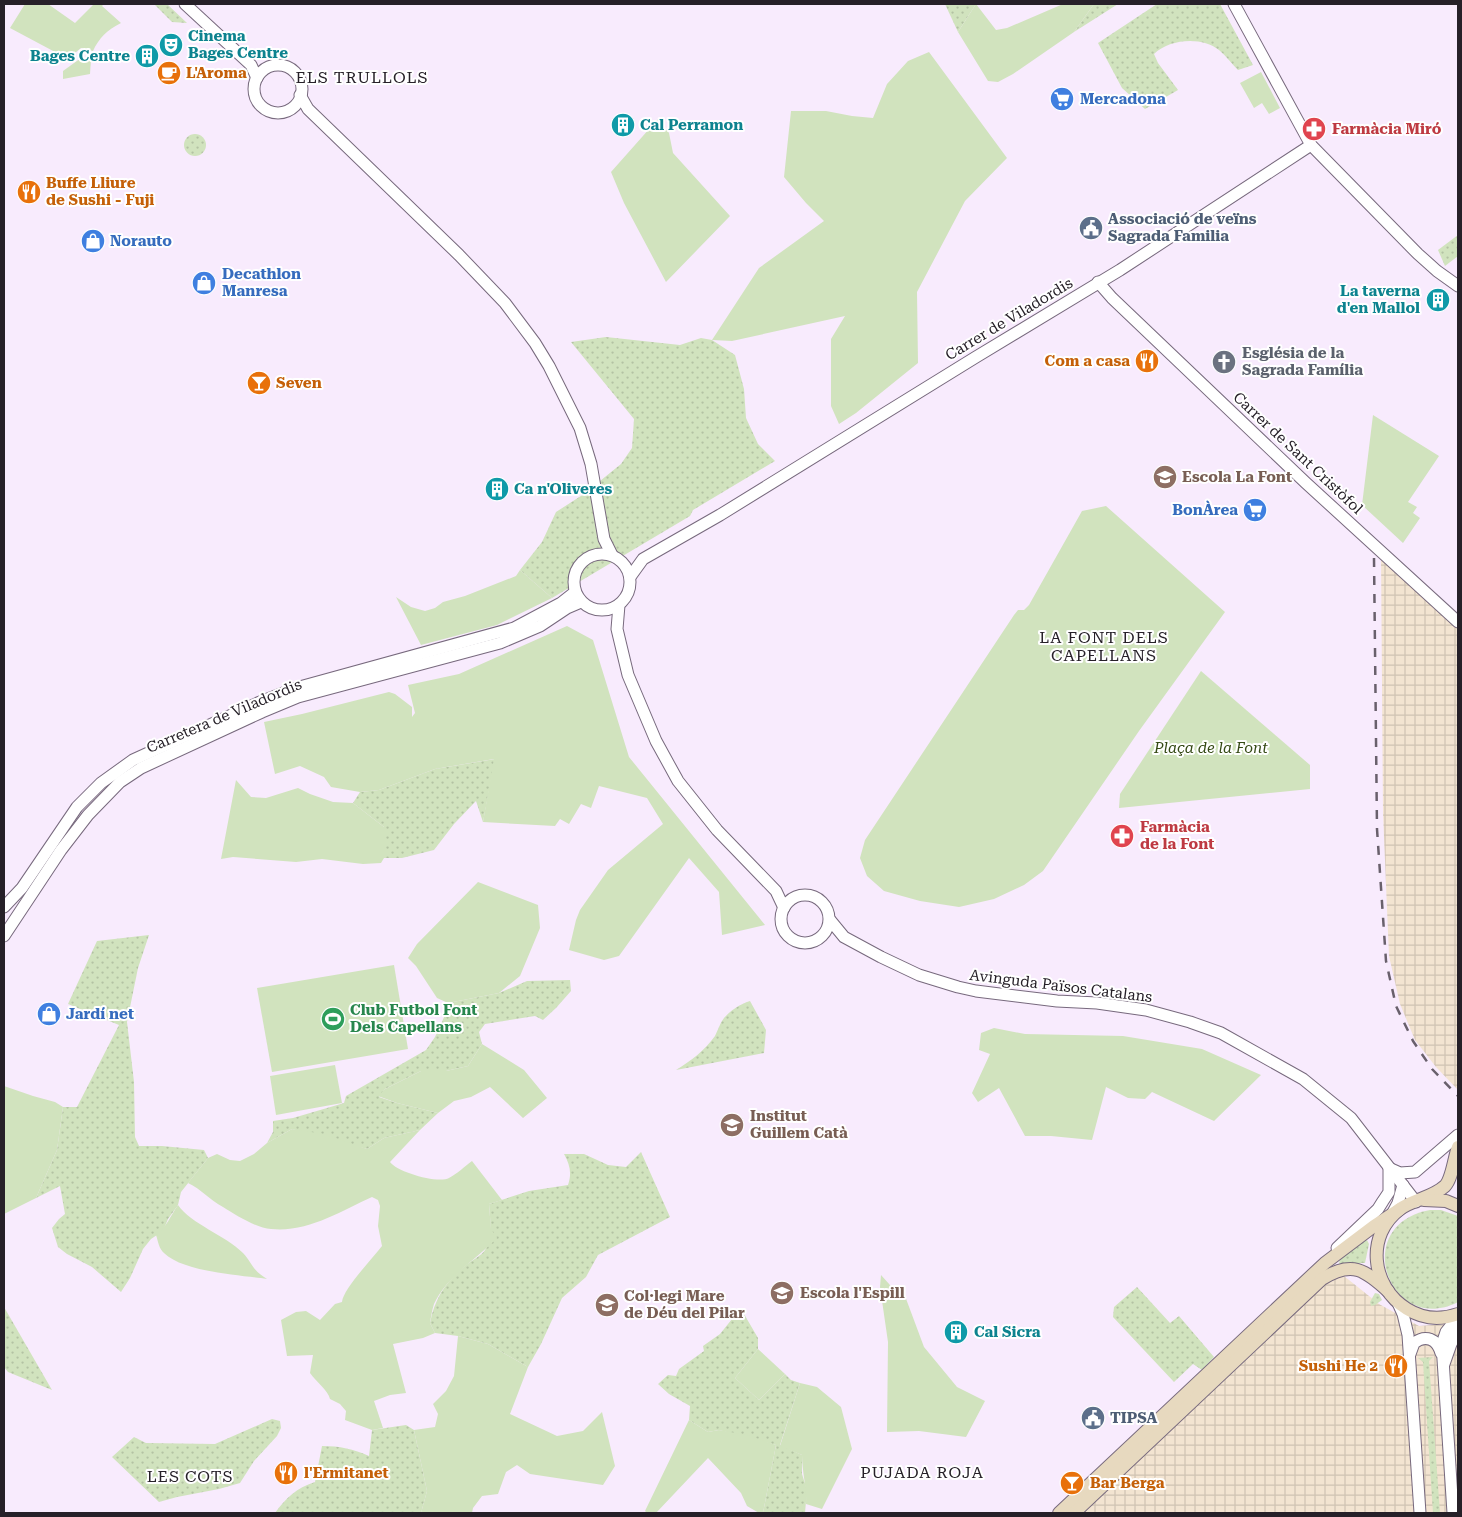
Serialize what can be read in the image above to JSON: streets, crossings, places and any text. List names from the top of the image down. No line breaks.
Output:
{"streets":{"street":["Carrer de Viladordis","Carrer de Sant Cristòfol","Carretera de Viladordis","Avinguda Països Catalans"]},"crossings":[["Carrer de Viladordis","Carrer de Sant Cristòfol"],["Carretera de Viladordis","Avinguda Països Catalans"]],"districts":["ELS TRULLOLS","LA FONT DELS CAPELLANS","PUJADA ROJA","LES COTS"],"parks":["Plaça de la Font"],"places":{"theatre":["Cinema Bages Centre"],"building":["Bages Centre","Cal Perramon","La taverna d'en Mallol","Ca n'Oliveres","Cal Sicra"],"cafe":["L'Aroma"],"supermarket":["Mercadona","BonÀrea"],"pharmacy":["Farmàcia Miró","Farmàcia de la Font"],"restaurant":["Buffe Lliure de Sushi - Fuji","Com a casa","Sushi He 2","l'Ermitanet"],"public building":["Associació de veïns Sagrada Familia","TIPSA"],"shop":["Norauto","Decathlon Manresa","Jardí net"],"church":["Església de la Sagrada Família"],"bar":["Seven","Bar Berga"],"school or university":["Escola La Font","Institut Guillem Catà","Escola l'Espill","Col·legi Mare de Déu del Pilar"],"sports":["Club Futbol Font Dels Capellans"]}}
